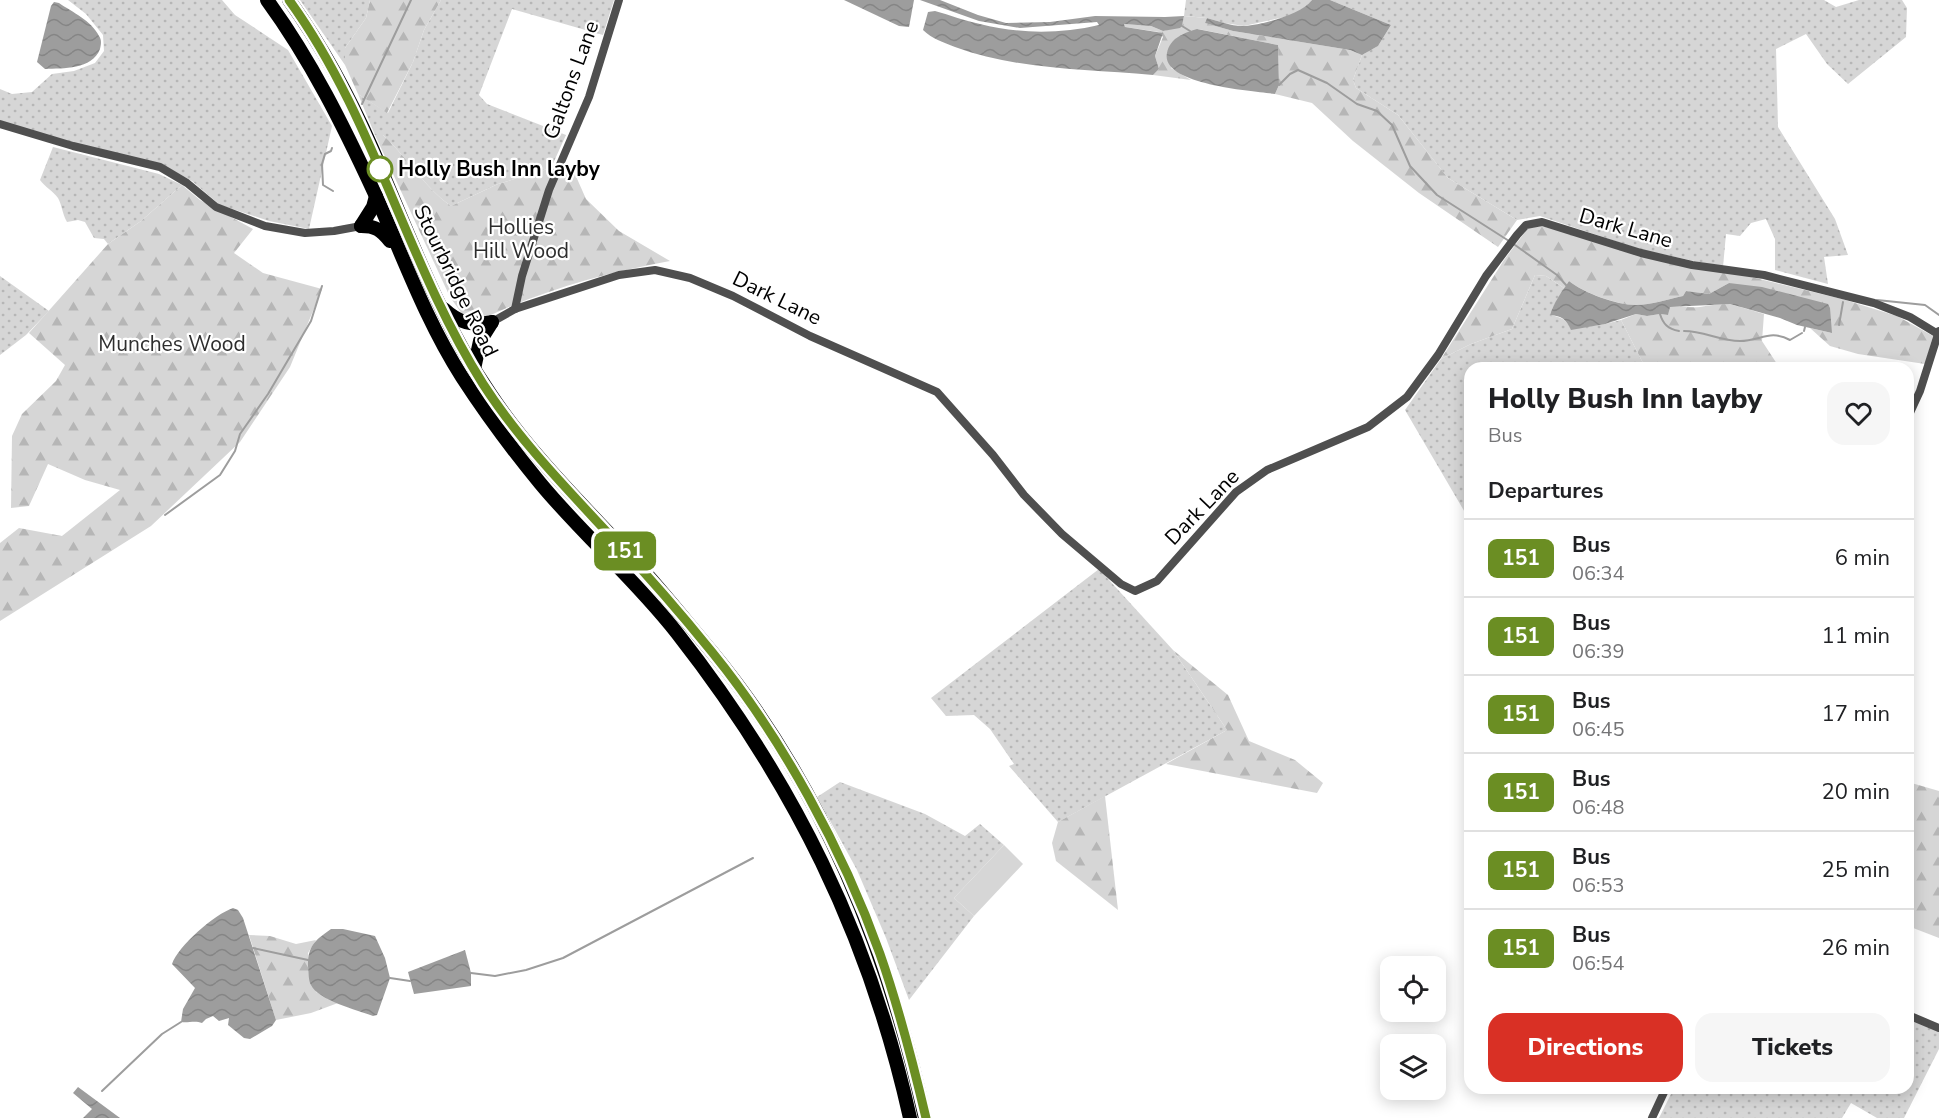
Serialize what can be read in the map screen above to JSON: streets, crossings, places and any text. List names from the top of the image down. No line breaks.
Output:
{"streets":{"highway":["Stourbridge Road"],"street":["Galtons Lane","Dark Lane"]},"crossings":[["Galtons Lane","Dark Lane"]],"parks":["Hollies Hill Wood","Munches Wood"],"places":["Holly Bush Inn layby"],"lines":["bus line 151"],"page":{"on_map":"151","heading":[["Holly Bush Inn layby","Bus"],"Departures"],"list":[{"mark":"151","name":"Bus","note":"06:34","value":"6 min"},{"mark":"151","name":"Bus","note":"06:39","value":"11 min"},{"mark":"151","name":"Bus","note":"06:45","value":"17 min"},{"mark":"151","name":"Bus","note":"06:48","value":"20 min"},{"mark":"151","name":"Bus","note":"06:53","value":"25 min"},{"mark":"151","name":"Bus","note":"06:54","value":"26 min"}],"buttons":["Directions","Tickets"]}}
